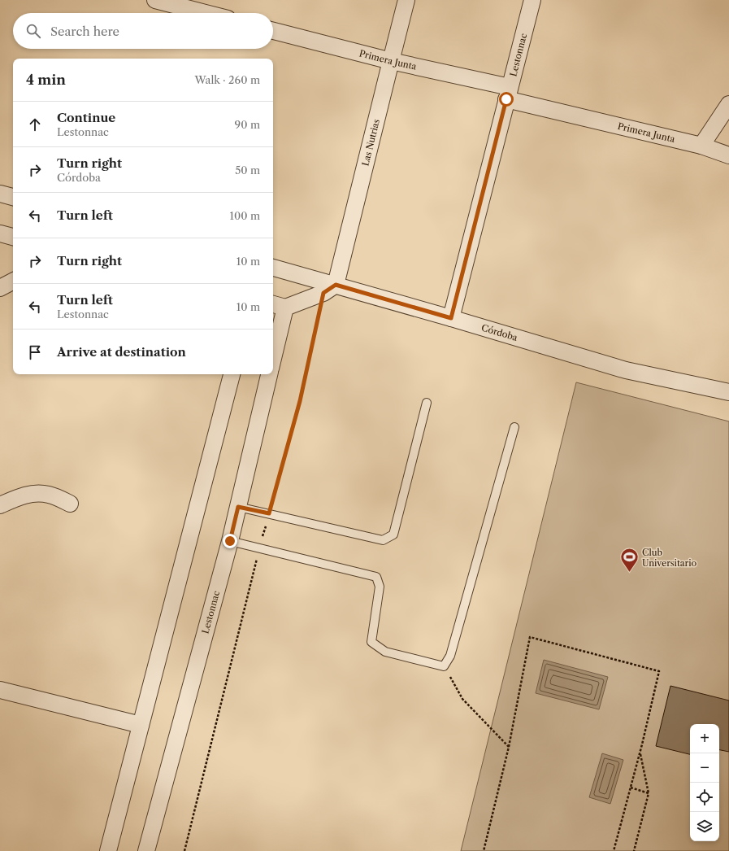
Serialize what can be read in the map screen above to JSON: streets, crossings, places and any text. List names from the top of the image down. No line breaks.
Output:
{"streets":{"street":["Lestonnac","Primera Junta","Las Nutrias","Córdoba"]},"crossings":[["Lestonnac","Primera Junta"],["Lestonnac","Córdoba"],["Primera Junta","Las Nutrias"],["Las Nutrias","Córdoba"]],"places":{"sports":["Club Universitario"]},"page":{"search":"Search here","heading":["4 min","Walk · 260 m"],"list":[["Continue","Lestonnac","90 m"],["Turn right","Córdoba","50 m"],["Turn left","100 m"],["Turn right","10 m"],["Turn left","Lestonnac","10 m"],"Arrive at destination"],"map_buttons":["+","−"]}}
